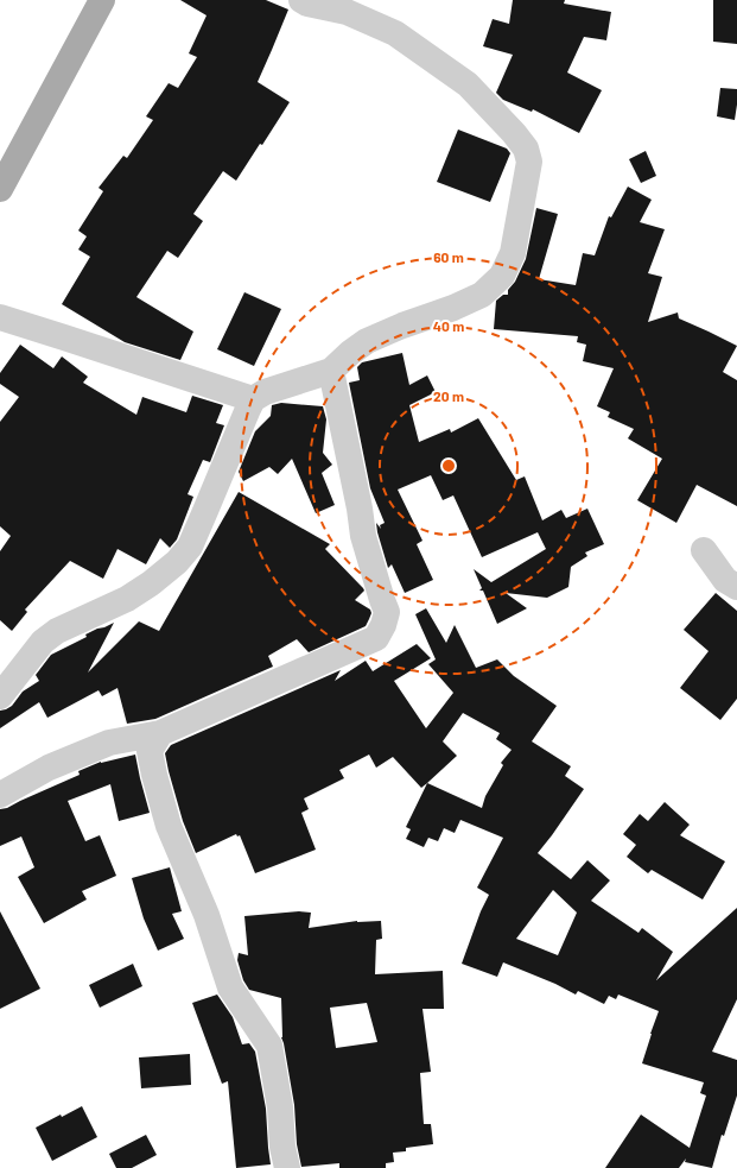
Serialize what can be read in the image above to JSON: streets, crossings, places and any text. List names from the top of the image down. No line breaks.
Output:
{"rings":["60 m","40 m","20 m"]}
